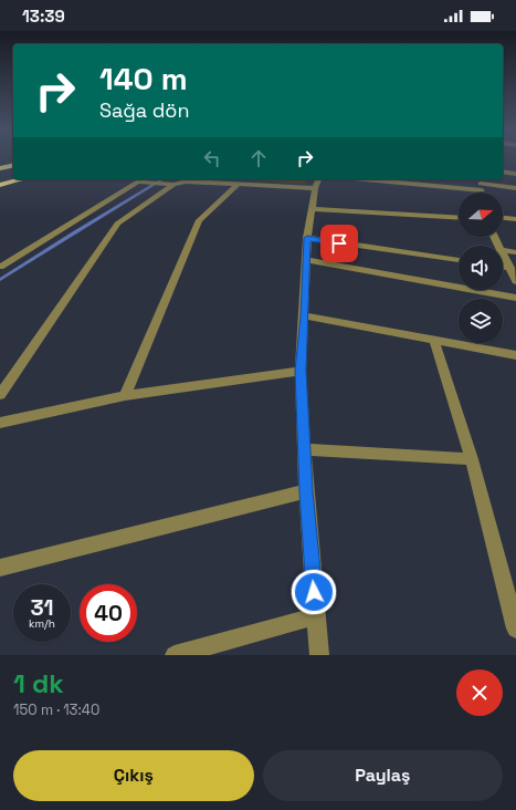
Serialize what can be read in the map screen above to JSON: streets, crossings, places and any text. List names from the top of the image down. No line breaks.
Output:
{"north":"right","page":{"status":"13:39","turn":["140 m","Sağa dön"],"speed":"31 km/h","limit":"40","heading":["1 dk","150 m · 13:40"],"buttons":["Çıkış","Paylaş"]}}
